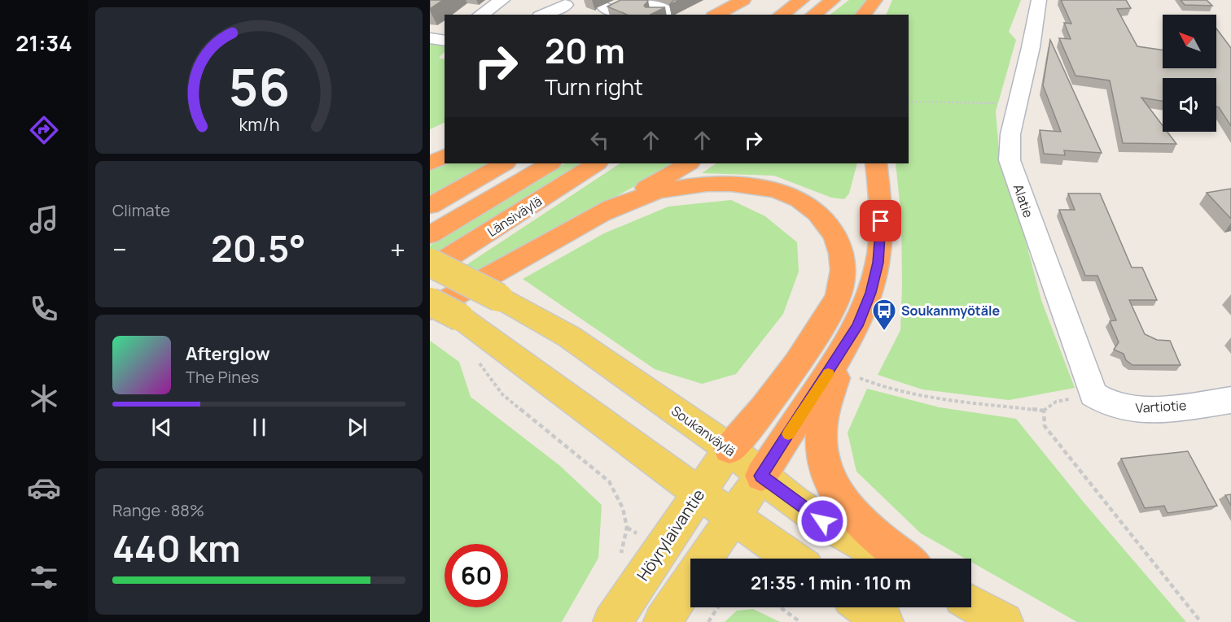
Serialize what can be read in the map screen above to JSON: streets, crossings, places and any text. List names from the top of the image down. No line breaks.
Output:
{"streets":{"highway":["Länsiväylä"],"main road":["Soukanväylä","Höyrylaivantie"],"street":["Alatie","Vartiotie"]},"crossings":[["Alatie","Vartiotie"],["Soukanväylä","Höyrylaivantie"]],"places":{"bus stop":["Soukanmyötäle"]},"north":"top left","page":{"tabs":"21:34","turn":["20 m","Turn right"],"tile":["Climate",["Range · 88%","440 km"]],"heat":["−","20.5°","+"],"song":["Afterglow","The Pines"],"limit":"60","trip":"21:35 · 1 min · 110 m","gauge":["56","km/h"]}}
